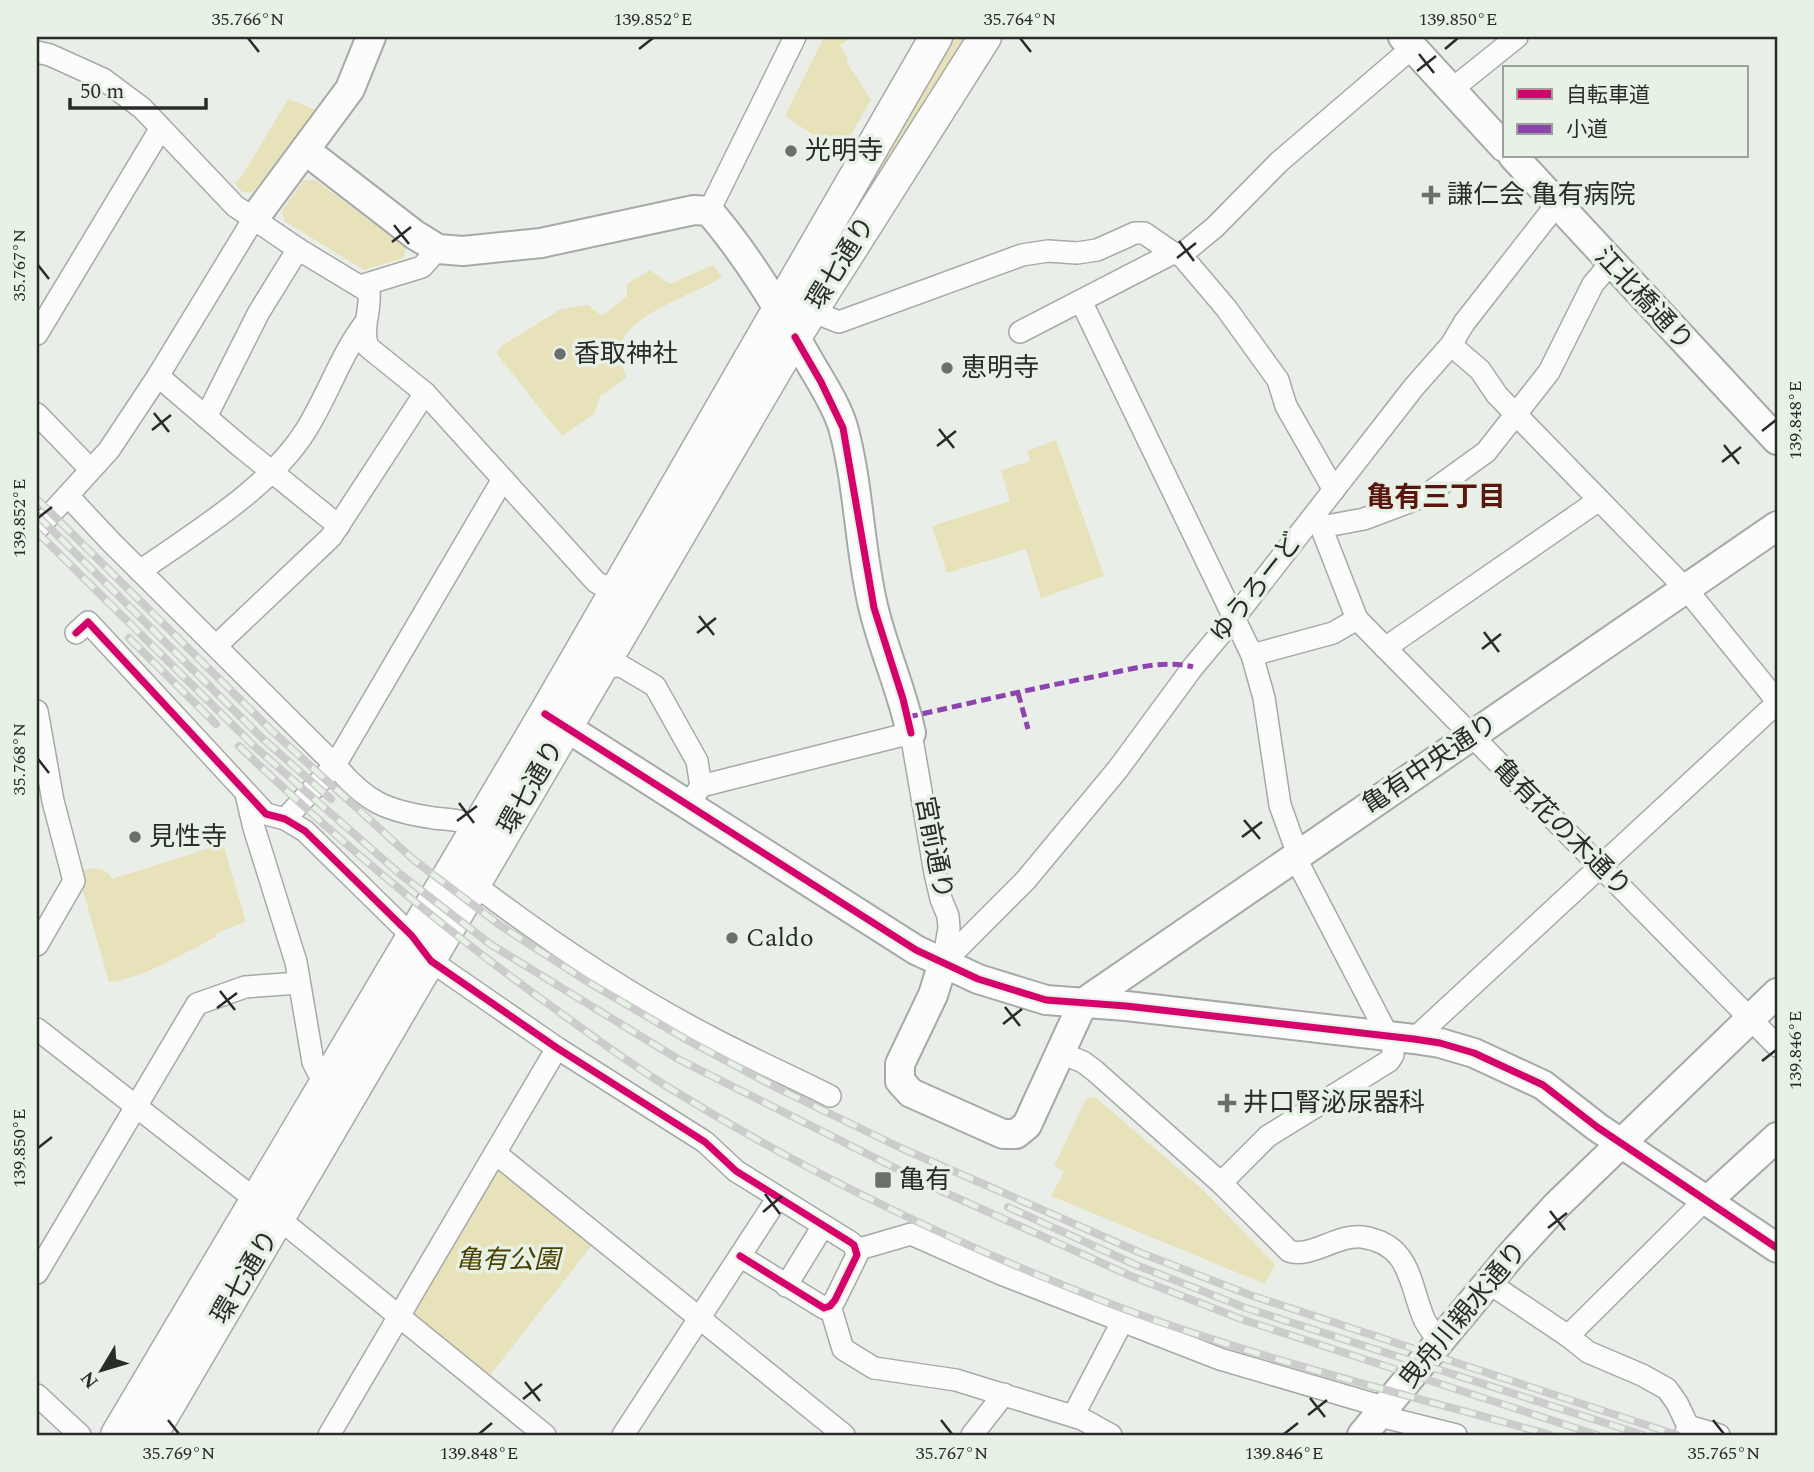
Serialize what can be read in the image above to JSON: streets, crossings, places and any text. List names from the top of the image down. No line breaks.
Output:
{"streets":{"main road":["環七通り"],"street":["江北橋通り","ゆうろーど","亀有中央通り","亀有花の木通り","宮前通り","曳舟川親水通り"]},"crossings":[["江北橋通り","ゆうろーど"],["ゆうろーど","亀有花の木通り"],["ゆうろーど","宮前通り"],["亀有中央通り","亀有花の木通り"],["亀有花の木通り","曳舟川親水通り"]],"districts":["亀有三丁目"],"parks":["亀有公園"],"places":{"other":["光明寺","香取神社","恵明寺","見性寺","Caldo"],"health":["謙仁会 亀有病院","井口腎泌尿器科"],"transit":["亀有"]},"legend":["自転車道","小道"],"scale_bar":"50 m","north":"bottom left","coordinates":["35.766°N","139.852°E","35.764°N","139.850°E","35.767°N","139.848°E","35.768°N","139.846°E","35.769°N","35.765°N"]}
